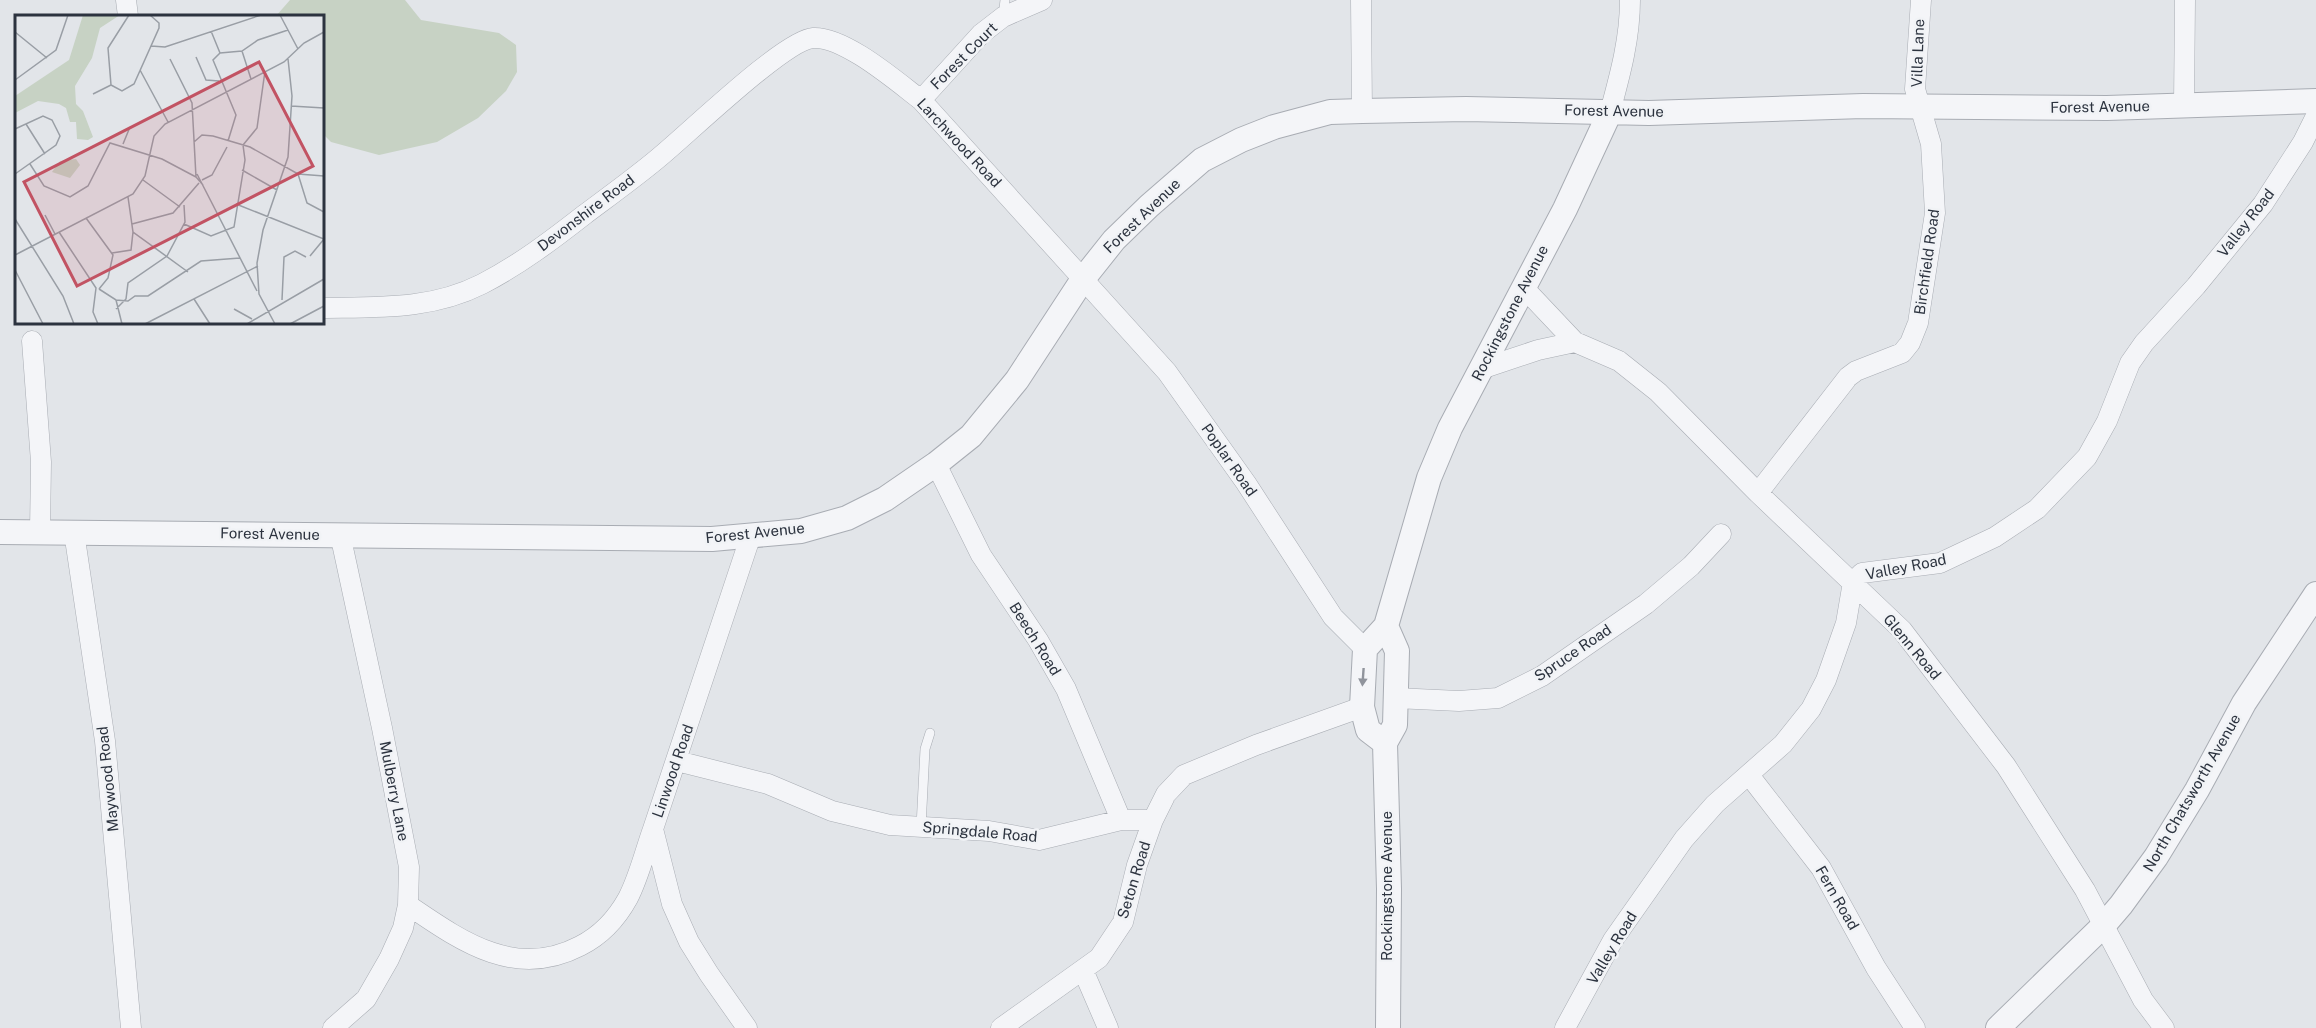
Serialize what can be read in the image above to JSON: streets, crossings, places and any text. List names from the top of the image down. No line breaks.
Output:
{"streets":{"street":["Villa Lane","Forest Court","Forest Avenue","Larchwood Road","Devonshire Road","Valley Road","Birchfield Road","Rockingstone Avenue","Poplar Road","Beech Road","Glenn Road","Spruce Road","Linwood Road","Maywood Road","Mulberry Lane","North Chatsworth Avenue","Springdale Road","Seton Road","Fern Road"]},"crossings":[["Villa Lane","Forest Avenue"],["Villa Lane","Birchfield Road"],["Forest Court","Larchwood Road"],["Forest Avenue","Larchwood Road"],["Forest Avenue","Birchfield Road"],["Forest Avenue","Rockingstone Avenue"],["Forest Avenue","Poplar Road"],["Forest Avenue","Beech Road"],["Forest Avenue","Linwood Road"],["Forest Avenue","Maywood Road"],["Forest Avenue","Mulberry Lane"],["Larchwood Road","Devonshire Road"],["Larchwood Road","Poplar Road"],["Valley Road","Glenn Road"],["Valley Road","Fern Road"],["Birchfield Road","Glenn Road"],["Rockingstone Avenue","Poplar Road"],["Rockingstone Avenue","Glenn Road"],["Rockingstone Avenue","Spruce Road"],["Beech Road","Springdale Road"],["Glenn Road","North Chatsworth Avenue"],["Linwood Road","Springdale Road"],["Springdale Road","Seton Road"]]}
